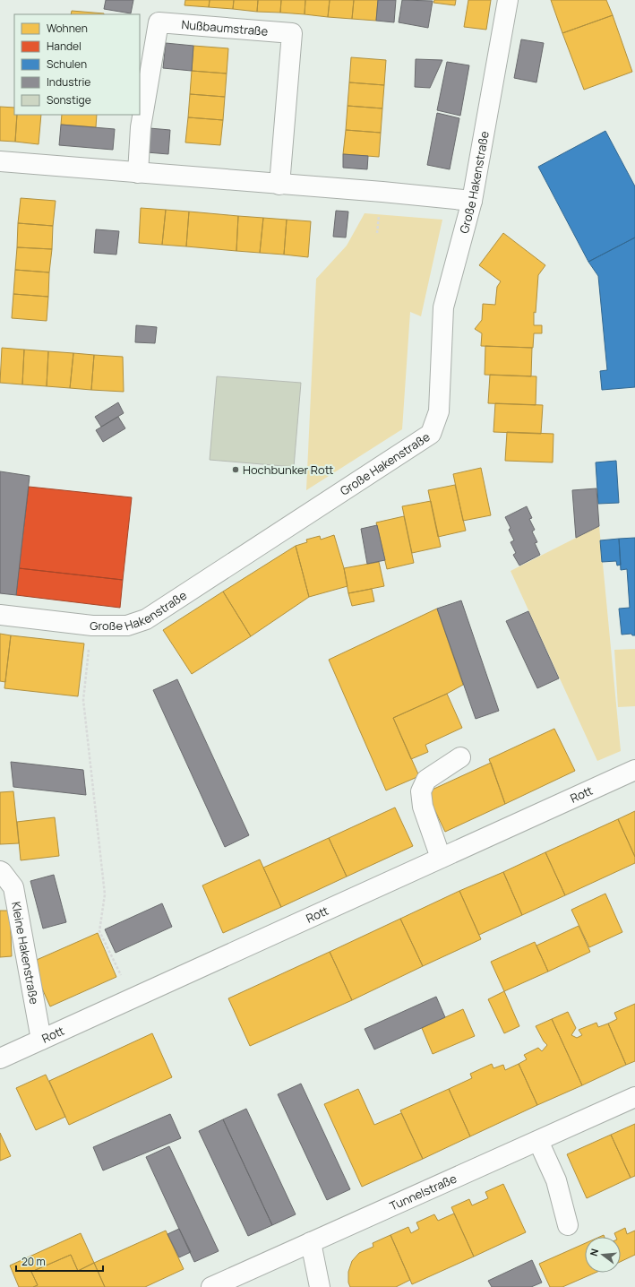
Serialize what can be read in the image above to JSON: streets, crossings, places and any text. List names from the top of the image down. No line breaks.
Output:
{"streets":{"street":["Nußbaumstraße","Große Hakenstraße","Rott","Kleine Hakenstraße","Tunnelstraße"]},"crossings":[["Rott","Kleine Hakenstraße"]],"places":["Hochbunker Rott"],"legend":["Wohnen","Handel","Schulen","Industrie","Sonstige"],"scale_bar":"20 m","north":"left"}
